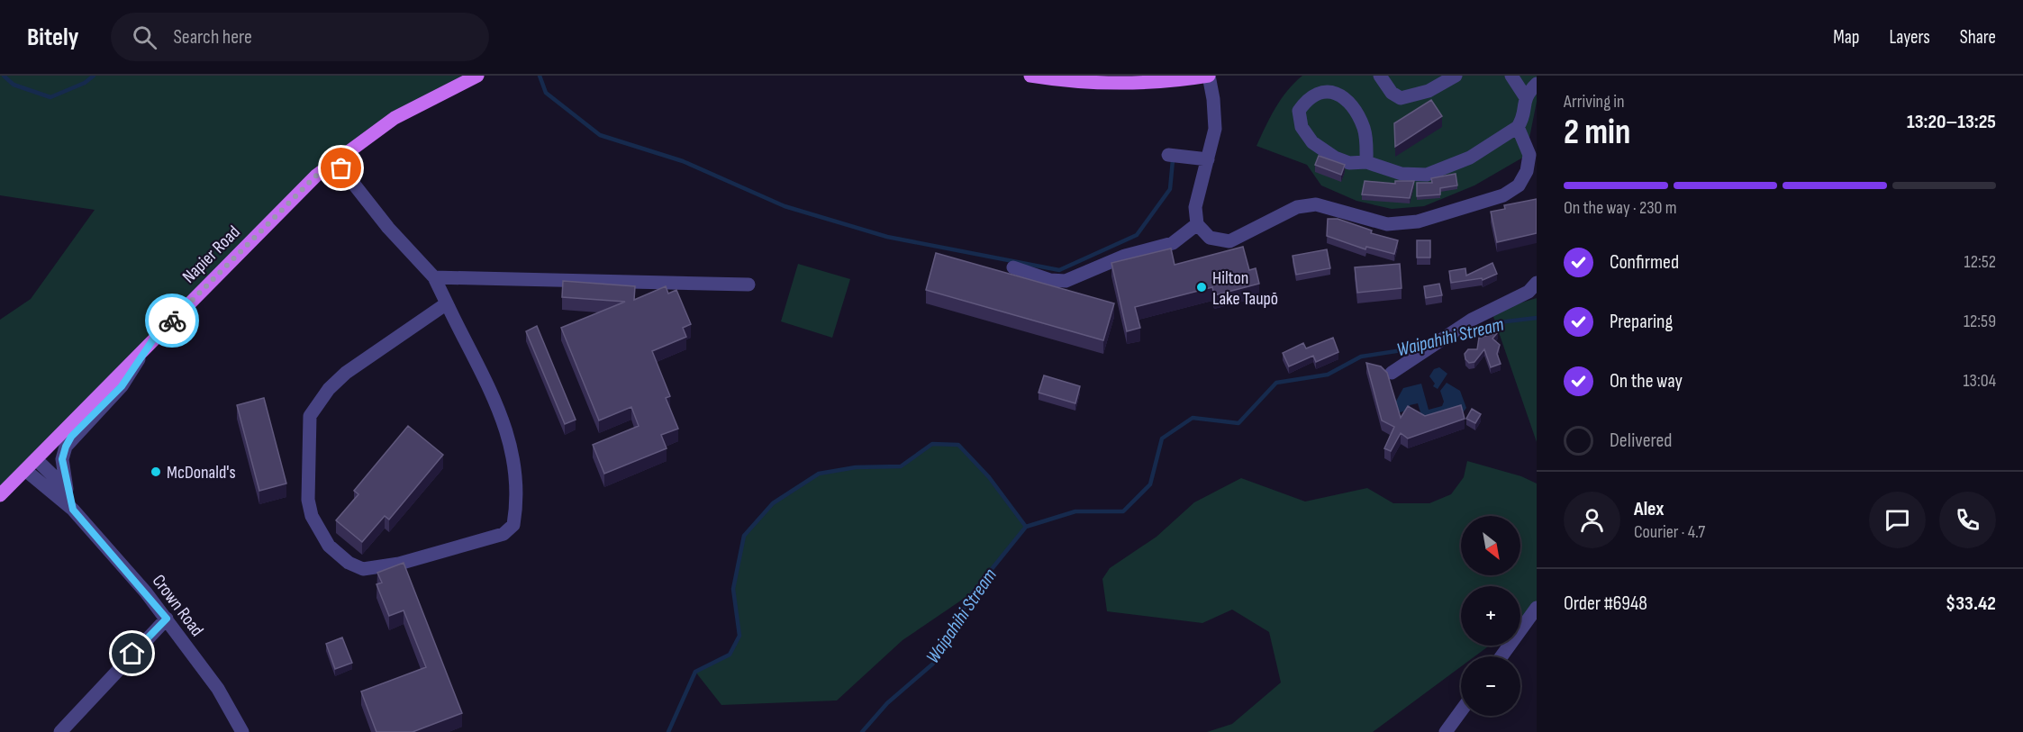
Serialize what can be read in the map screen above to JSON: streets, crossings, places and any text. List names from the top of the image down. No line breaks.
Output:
{"streets":{"main road":["Napier Road"],"street":["Crown Road"]},"crossings":[["Napier Road","Crown Road"]],"water":["Waipahihi Stream"],"places":["Hilton Lake Taupō","McDonald's"],"north":"bottom right","page":{"header":"Bitely","search":"Search here","nav":["Map","Layers","Share"],"heading":["2 min","Arriving in","13:20–13:25"],"panel":["Alex","Courier · 4.7","Order #6948","$33.42"],"bar":"On the way · 230 m","list":[["Confirmed","12:52"],["Preparing","12:59"],["On the way","13:04"],"Delivered"],"map_buttons":["+","−"]}}
